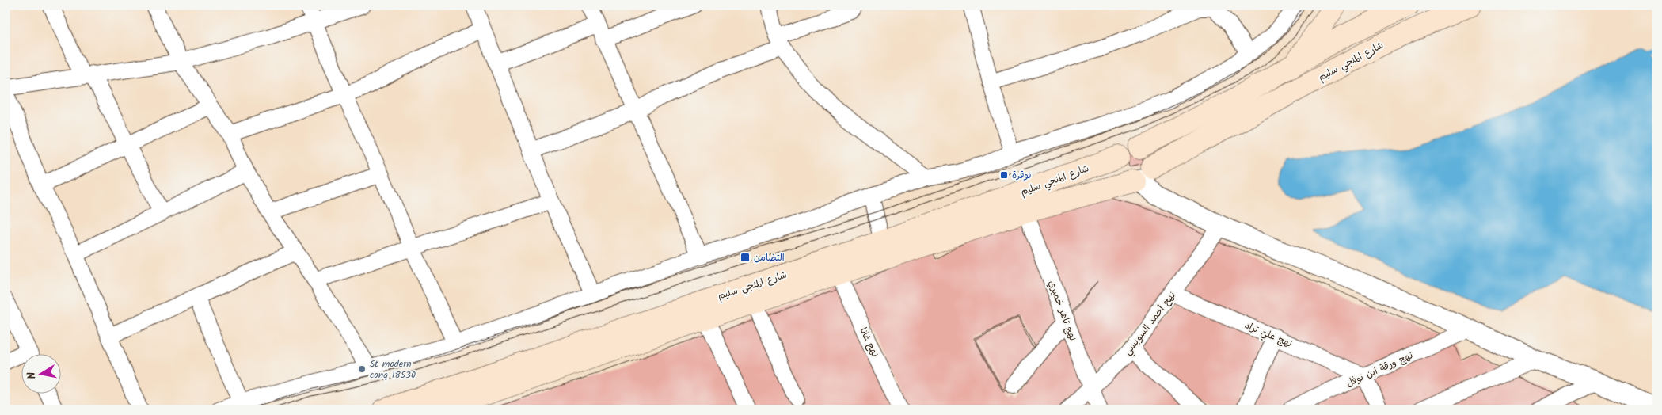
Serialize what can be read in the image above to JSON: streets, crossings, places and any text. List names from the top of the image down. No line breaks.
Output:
{"streets":{"main road":["شارع المنجي سليم"],"street":["نهج تاهر خميري","نهج أحمد السويسي","نهج عليّ تراد","نهج غانا","نهج ورقة ابن نوفل"]},"crossings":[["شارع المنجي سليم","نهج تاهر خميري"],["شارع المنجي سليم","نهج غانا"],["نهج تاهر خميري","نهج أحمد السويسي"],["نهج أحمد السويسي","نهج عليّ تراد"],["نهج عليّ تراد","نهج ورقة ابن نوفل"]],"places":{"transit":["نوقرة","التضامن"],"other":["St modern conq 18530"]},"north":"left"}
